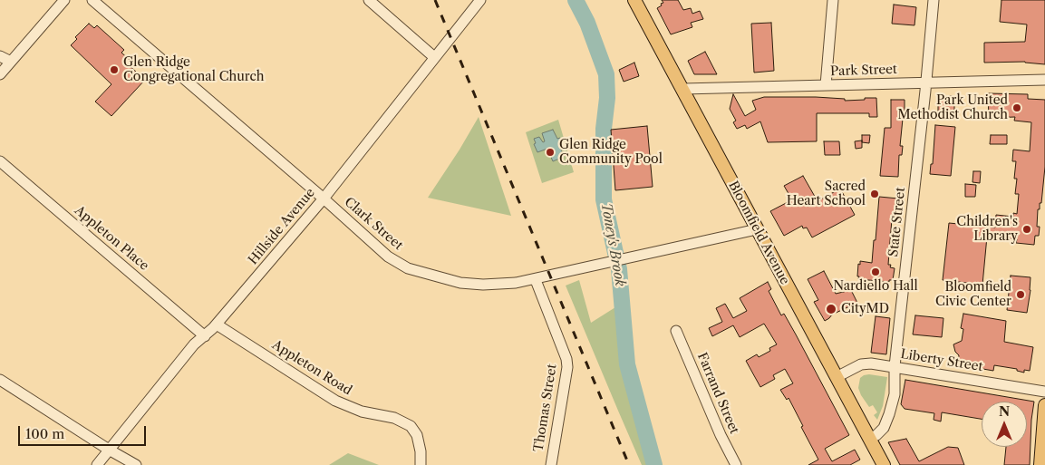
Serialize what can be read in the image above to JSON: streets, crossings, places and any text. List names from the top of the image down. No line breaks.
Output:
{"streets":{"main road":["Bloomfield Avenue"],"street":["Park Street","State Street","Clark Street","Hillside Avenue","Appleton Place","Liberty Street","Appleton Road","Farrand Street","Thomas Street"]},"crossings":[["Park Street","State Street"],["Park Street","Bloomfield Avenue"],["State Street","Bloomfield Avenue"],["State Street","Liberty Street"],["Clark Street","Hillside Avenue"],["Clark Street","Bloomfield Avenue"],["Clark Street","Thomas Street"],["Hillside Avenue","Appleton Place"],["Hillside Avenue","Appleton Road"],["Bloomfield Avenue","Liberty Street"]],"water":["Toney's Brook"],"places":["Glen Ridge Congregational Church","Park United Methodist Church","Glen Ridge Community Pool","Sacred Heart School","Children's Library","Nardiello Hall","Bloomfield Civic Center","CityMD"],"scale_bar":"100 m","north":"top"}
